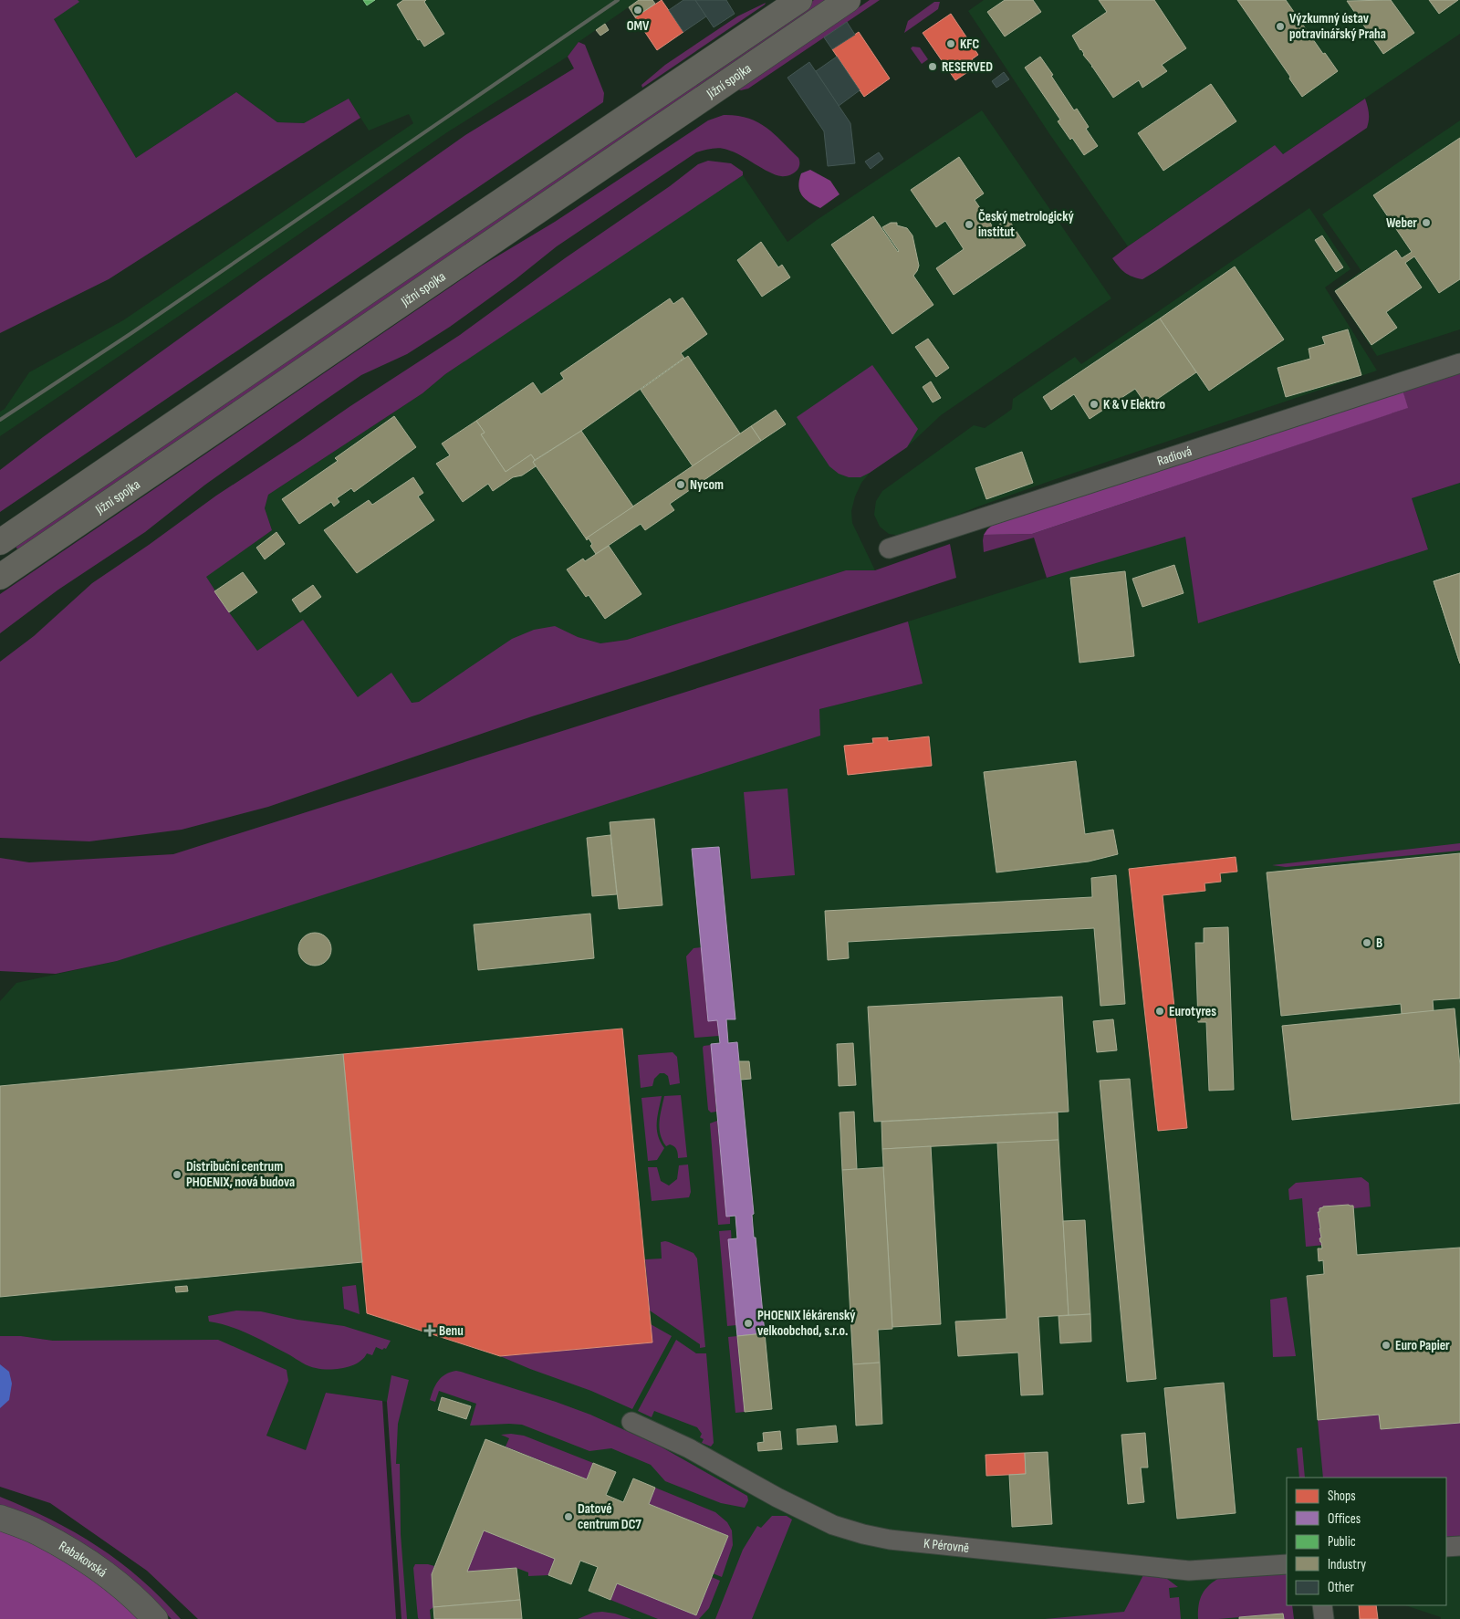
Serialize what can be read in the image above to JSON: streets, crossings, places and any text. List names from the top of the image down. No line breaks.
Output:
{"streets":{"highway":["Jižní spojka"],"main road":["Rabakovská"],"street":["Radiová","K Pérovně"]},"places":{"other":["OMV","Výzkumný ústav potravinářský Praha","KFC","RESERVED","Weber","Český metrologický institut","K & V Elektro","Nycom","B","Eurotyres","Distribuční centrum PHOENIX, nová budova","PHOENIX lékárenský velkoobchod, s.r.o.","Euro Papier","Datové centrum DC7"],"health":["Benu"]},"legend":["Shops","Offices","Public","Industry","Other"]}
